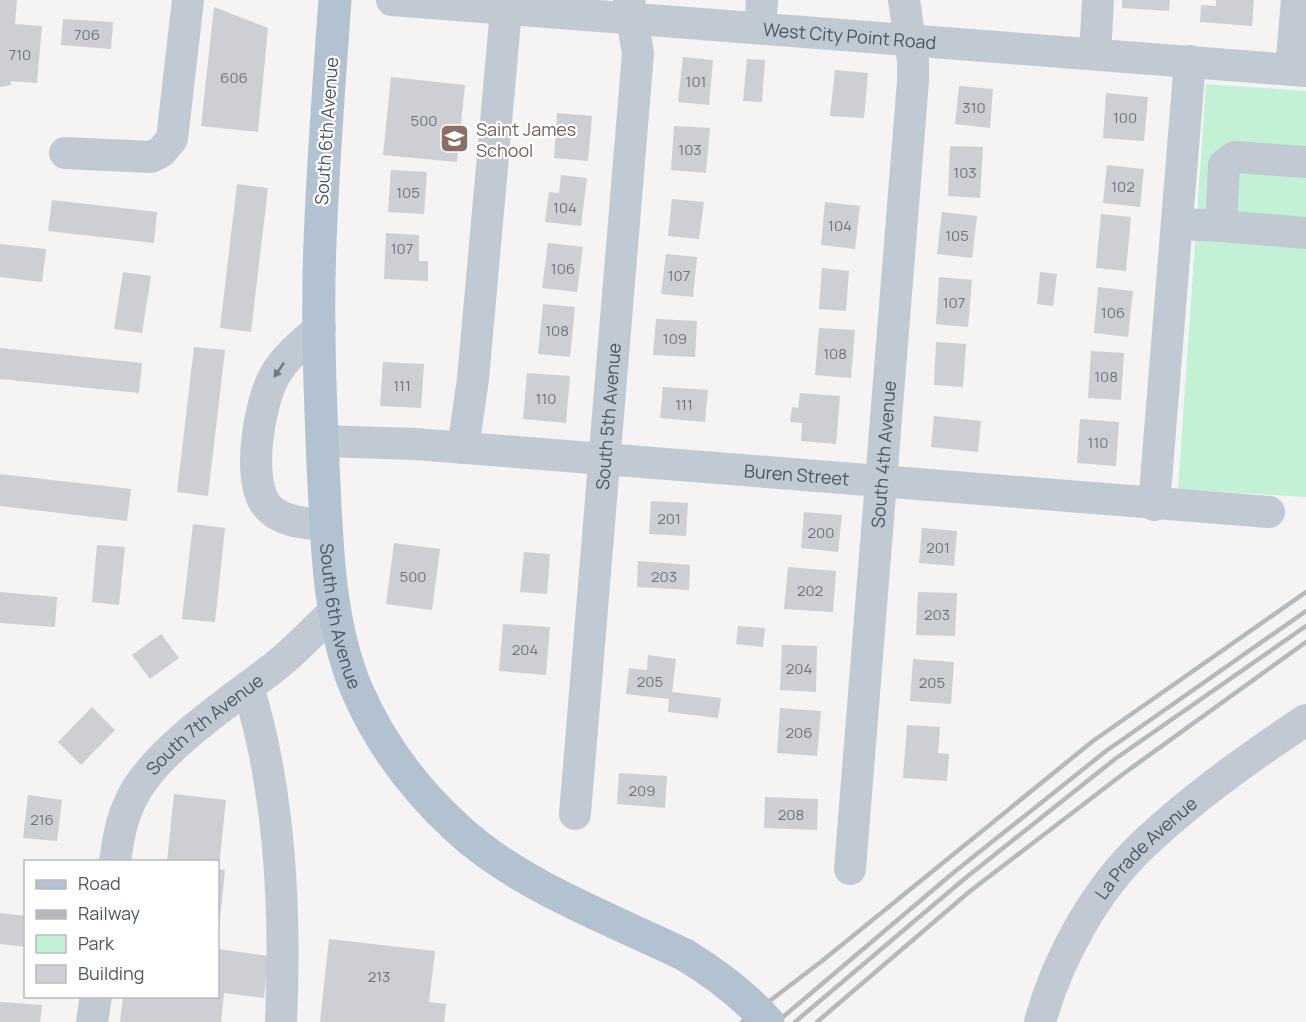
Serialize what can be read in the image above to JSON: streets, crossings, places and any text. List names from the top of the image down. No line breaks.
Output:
{"streets":{"main road":["South 6th Avenue"],"street":["West City Point Road","South 5th Avenue","South 4th Avenue","Buren Street","South 7th Avenue","La Prade Avenue"]},"crossings":[["West City Point Road","South 5th Avenue"],["West City Point Road","South 4th Avenue"],["South 6th Avenue","Buren Street"],["South 6th Avenue","South 7th Avenue"],["South 5th Avenue","Buren Street"],["South 4th Avenue","Buren Street"]],"places":{"school or university":["Saint James School"]},"house_numbers":["706","710","606","101","310","100","500","103","103","102","105","104","104","105","107","106","107","107","106","108","109","108","108","111","110","111","110","201","200","201","500","203","202","203","204","204","205","205","206","209","208","216","213"],"legend":["Road","Railway","Park","Building"]}
